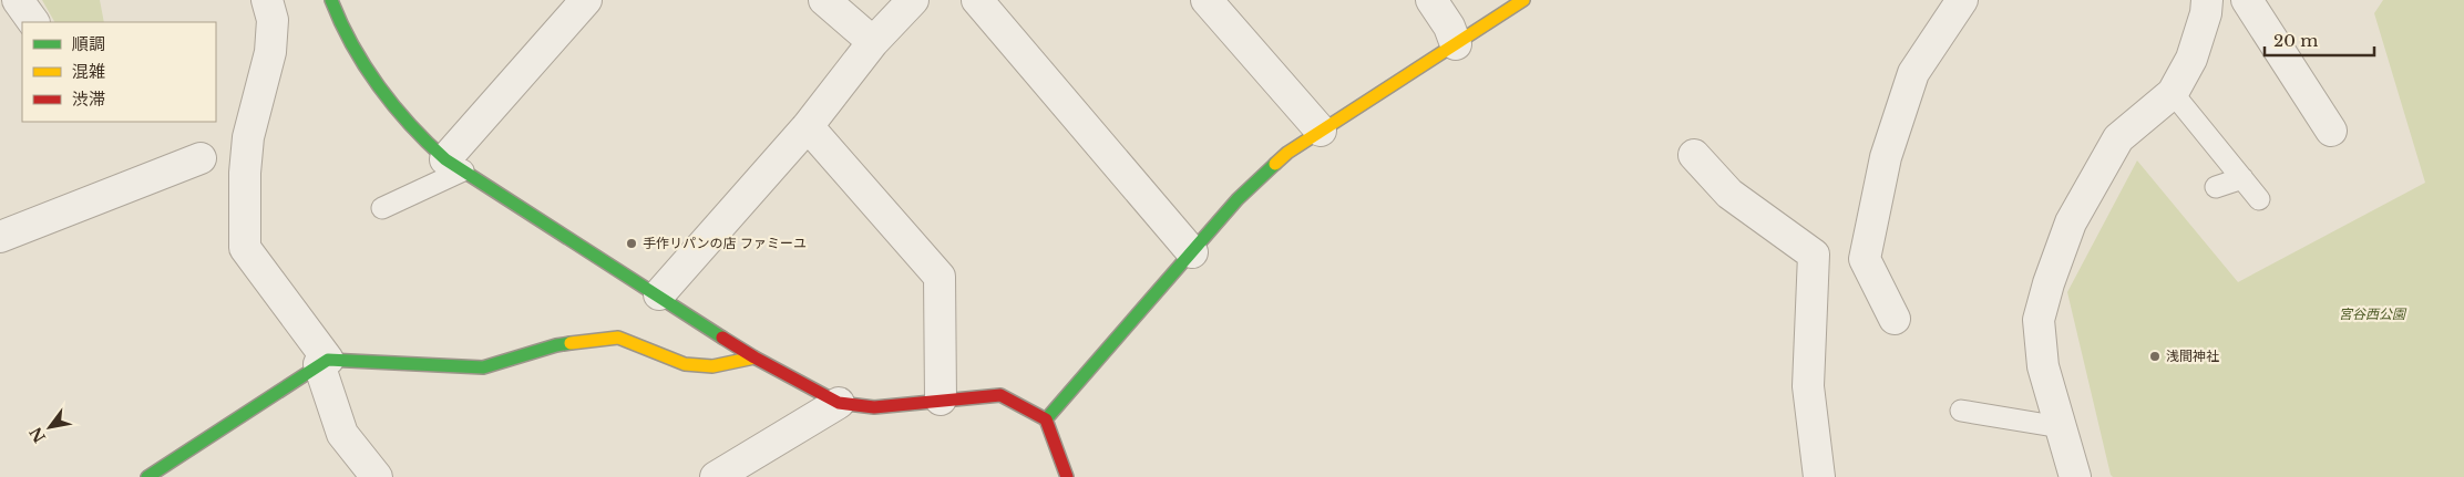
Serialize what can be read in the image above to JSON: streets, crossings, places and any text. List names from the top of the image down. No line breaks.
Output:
{"parks":["宮谷西公園"],"places":["手作リパンの店 ファミーユ","浅間神社"],"legend":["順調","混雑","渋滞"],"scale_bar":"20 m","north":"bottom left"}
